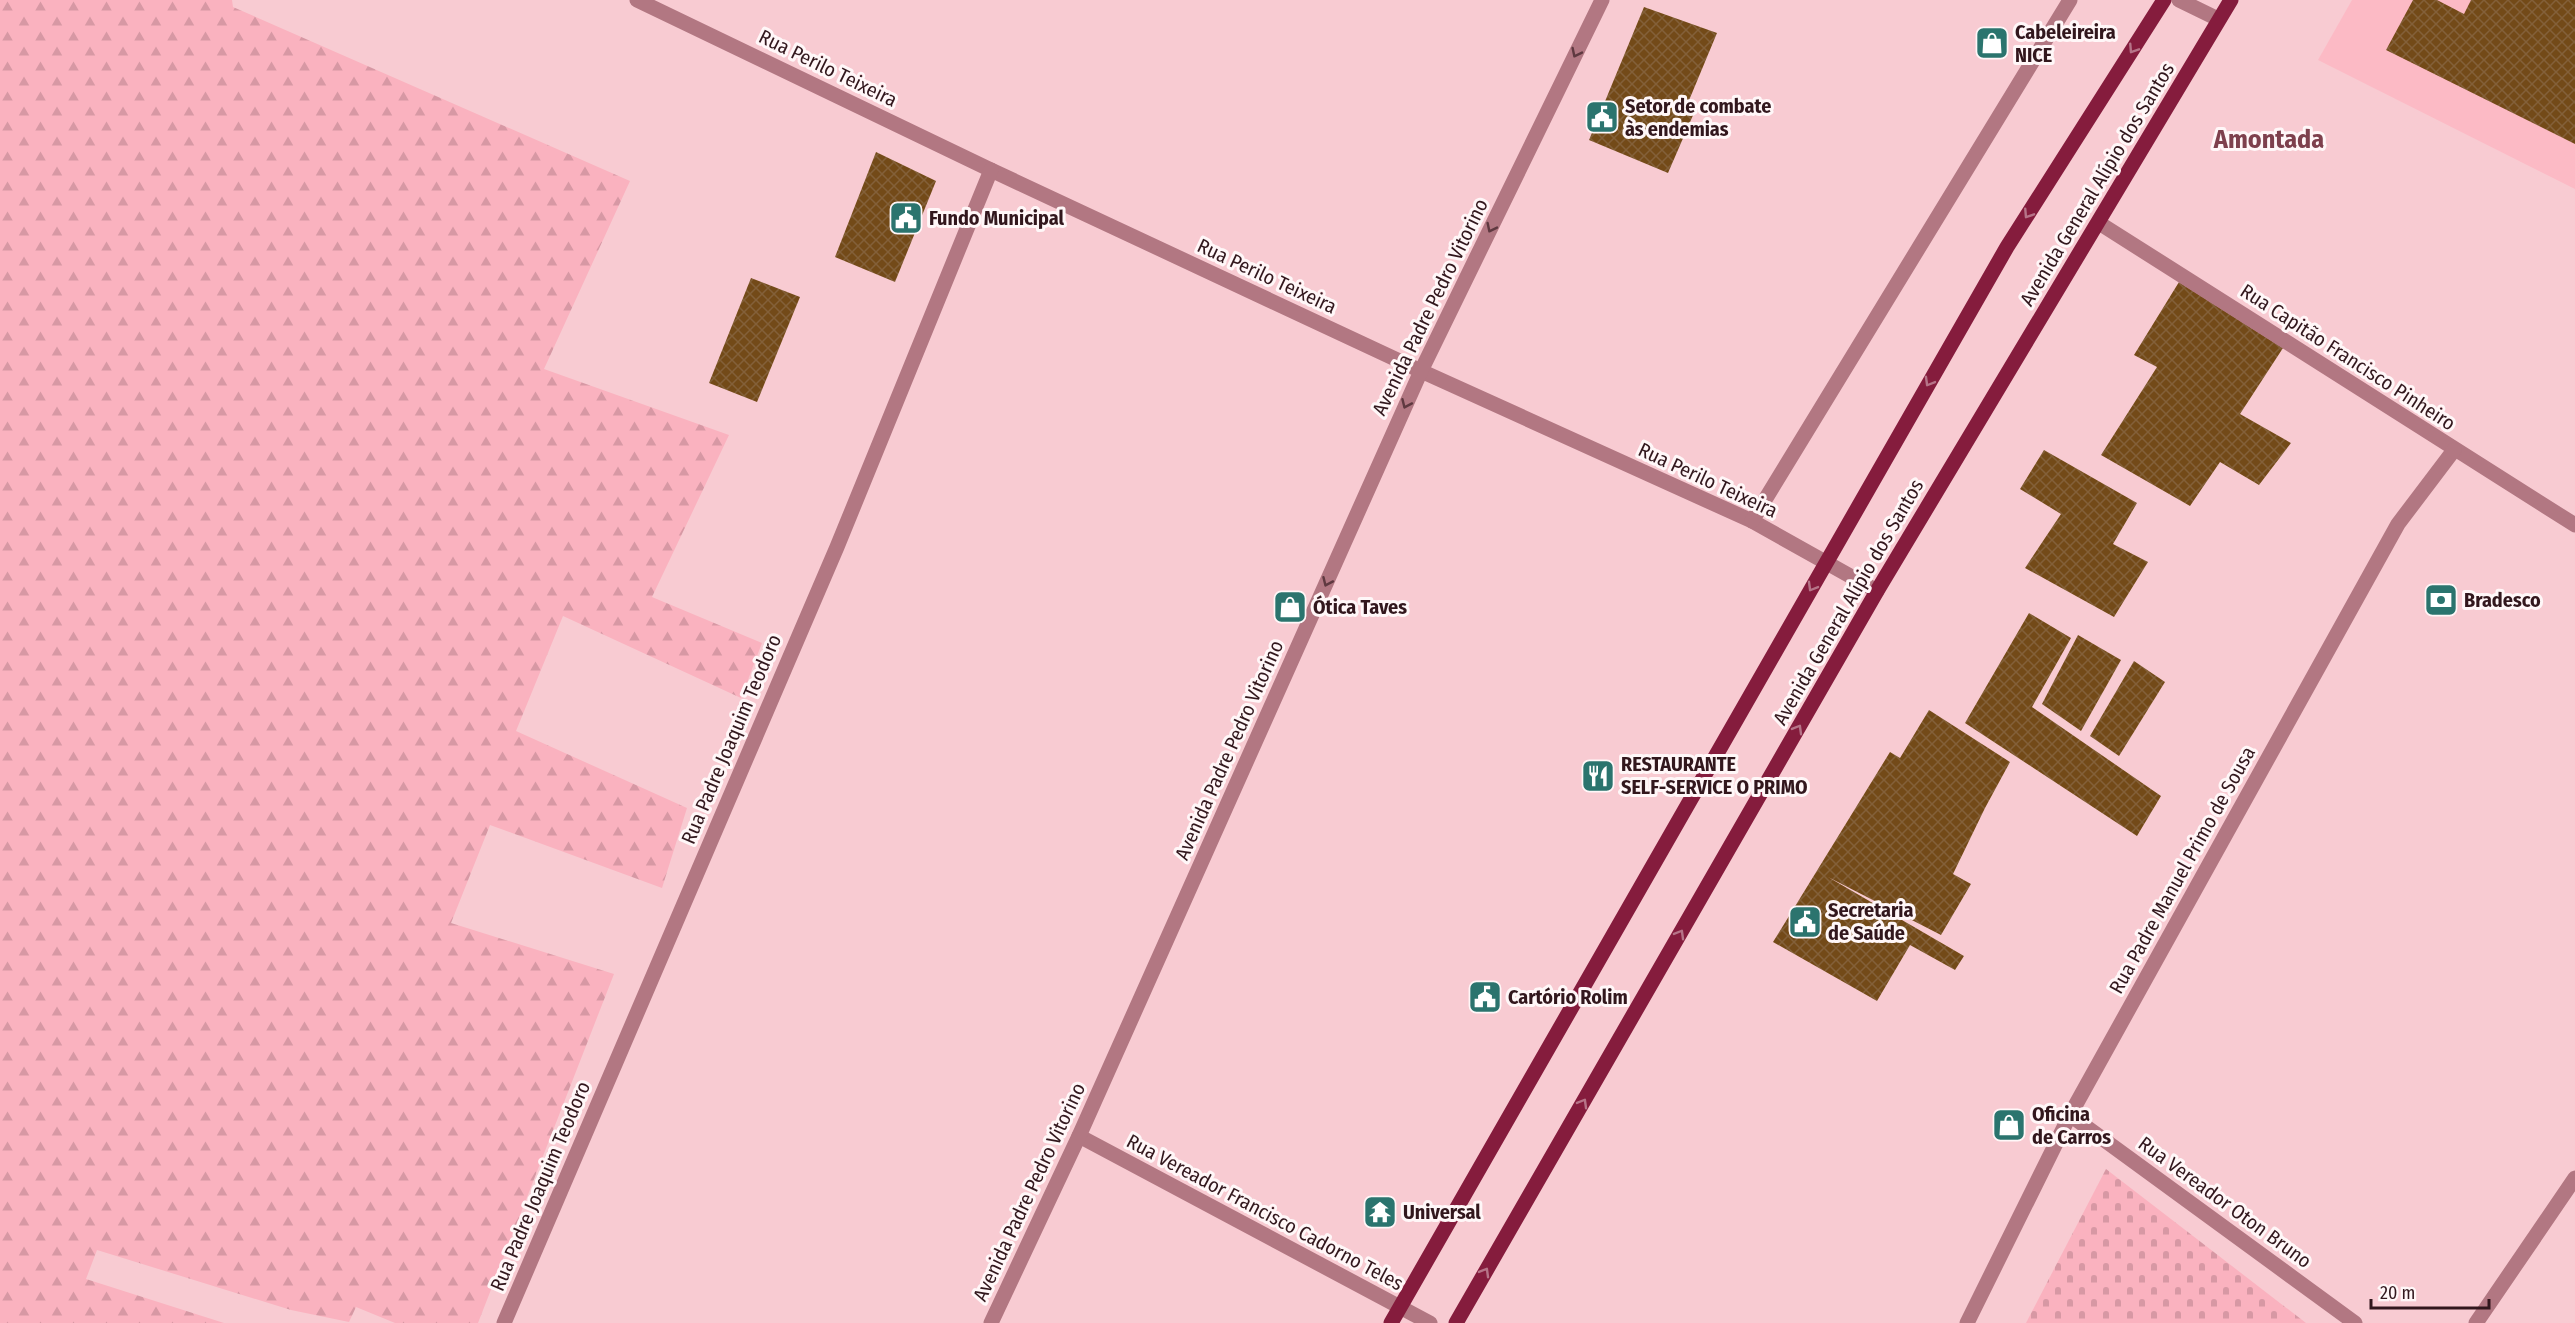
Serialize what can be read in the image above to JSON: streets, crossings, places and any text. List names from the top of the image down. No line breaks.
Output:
{"streets":{"main road":["Avenida General Alípio dos Santos"],"street":["Rua Perilo Teixeira","Avenida Padre Pedro Vitorino","Rua Capitão Francisco Pinheiro","Rua Padre Joaquim Teodoro","Rua Padre Manuel Primo de Sousa","Rua Vereador Oton Bruno","Rua Vereador Francisco Cadorno Teles"]},"crossings":[["Rua Perilo Teixeira","Avenida General Alípio dos Santos"],["Rua Perilo Teixeira","Avenida Padre Pedro Vitorino"],["Rua Perilo Teixeira","Rua Padre Joaquim Teodoro"],["Avenida General Alípio dos Santos","Rua Capitão Francisco Pinheiro"],["Avenida General Alípio dos Santos","Rua Vereador Francisco Cadorno Teles"],["Avenida Padre Pedro Vitorino","Rua Vereador Francisco Cadorno Teles"],["Rua Capitão Francisco Pinheiro","Rua Padre Manuel Primo de Sousa"],["Rua Padre Manuel Primo de Sousa","Rua Vereador Oton Bruno"]],"one_way":["Avenida Padre Pedro Vitorino"],"districts":["Amontada"],"places":{"shop":["Cabeleireira NICE","Ótica Taves","Oficina de Carros"],"public building":["Setor de combate às endemias","Fundo Municipal","Secretaria de Saúde","Cartório Rolim"],"bank":["Bradesco"],"restaurant":["RESTAURANTE SELF-SERVICE O PRIMO"],"temple":["Universal"]},"scale_bar":"20 m"}
